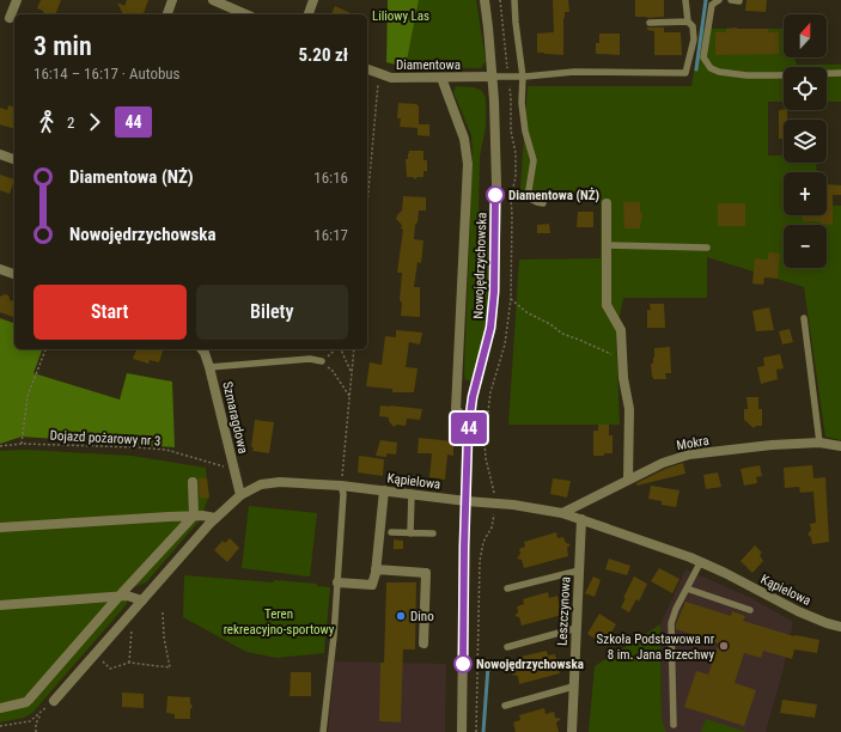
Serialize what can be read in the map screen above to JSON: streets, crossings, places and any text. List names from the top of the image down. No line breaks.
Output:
{"streets":{"street":["Diamentowa","Nowojędrzychowska","Szmaragdowa","Mokra","Kąpielowa","Leszczynowa"],"path":["Dojazd pożarowy nr 3"]},"crossings":[["Diamentowa","Nowojędrzychowska"],["Nowojędrzychowska","Kąpielowa"],["Szmaragdowa","Dojazd pożarowy nr 3"],["Szmaragdowa","Kąpielowa"],["Mokra","Kąpielowa"],["Kąpielowa","Leszczynowa"]],"parks":["Liliowy Las","Teren rekreacyjno-sportowy"],"places":["Diamentowa (NŻ)","Dino","Szkoła Podstawowa nr 8 im. Jana Brzechwy","Nowojędrzychowska"],"lines":["bus line 44"],"north":"top","page":{"on_map":"44","map_buttons":["+","−"],"heading":["3 min","16:14 – 16:17 · Autobus","5.20 zł"],"legs":["2","44"],"list":[{"name":"Diamentowa (NŻ)","value":"16:16"},{"name":"Nowojędrzychowska","value":"16:17"}],"buttons":["Start","Bilety"]}}
